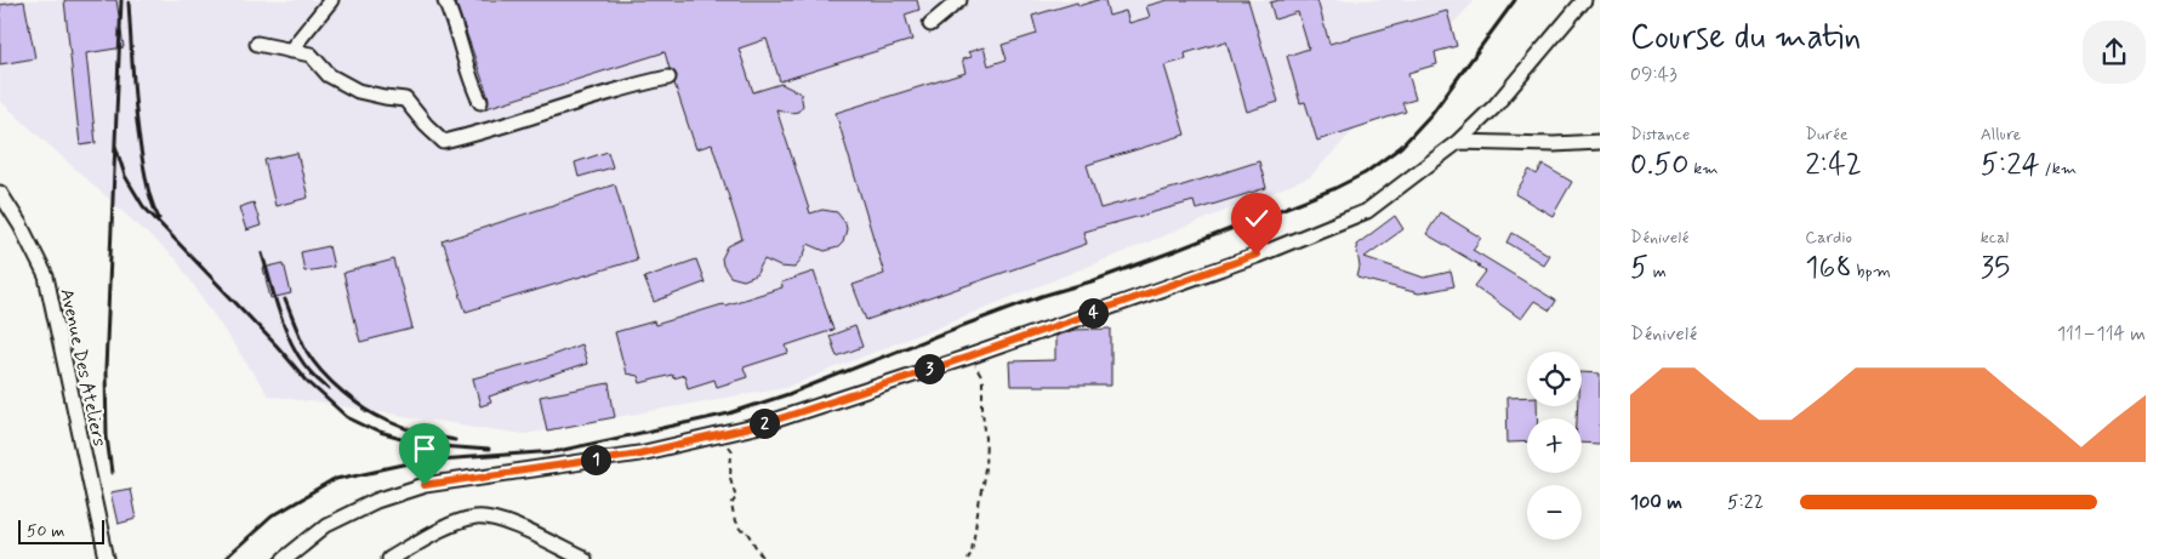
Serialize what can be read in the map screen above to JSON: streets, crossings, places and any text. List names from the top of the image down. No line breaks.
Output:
{"streets":{"street":["Avenue Des Ateliers"]},"scale_bar":"50 m","page":{"heading":["Course du matin","09:43"],"stats":[["Distance","0.50 km"],["Durée","2:42"],["Allure","5:24 /km"],["Dénivelé","5 m"],["Cardio","168 bpm"],["kcal","35"]],"pins":["4","3","2","1"],"chart":["Dénivelé","111–114 m"],"map_buttons":["+","−"],"list":[{"name":"100 m","note":"5:22"}],"scale":"50 m"}}
